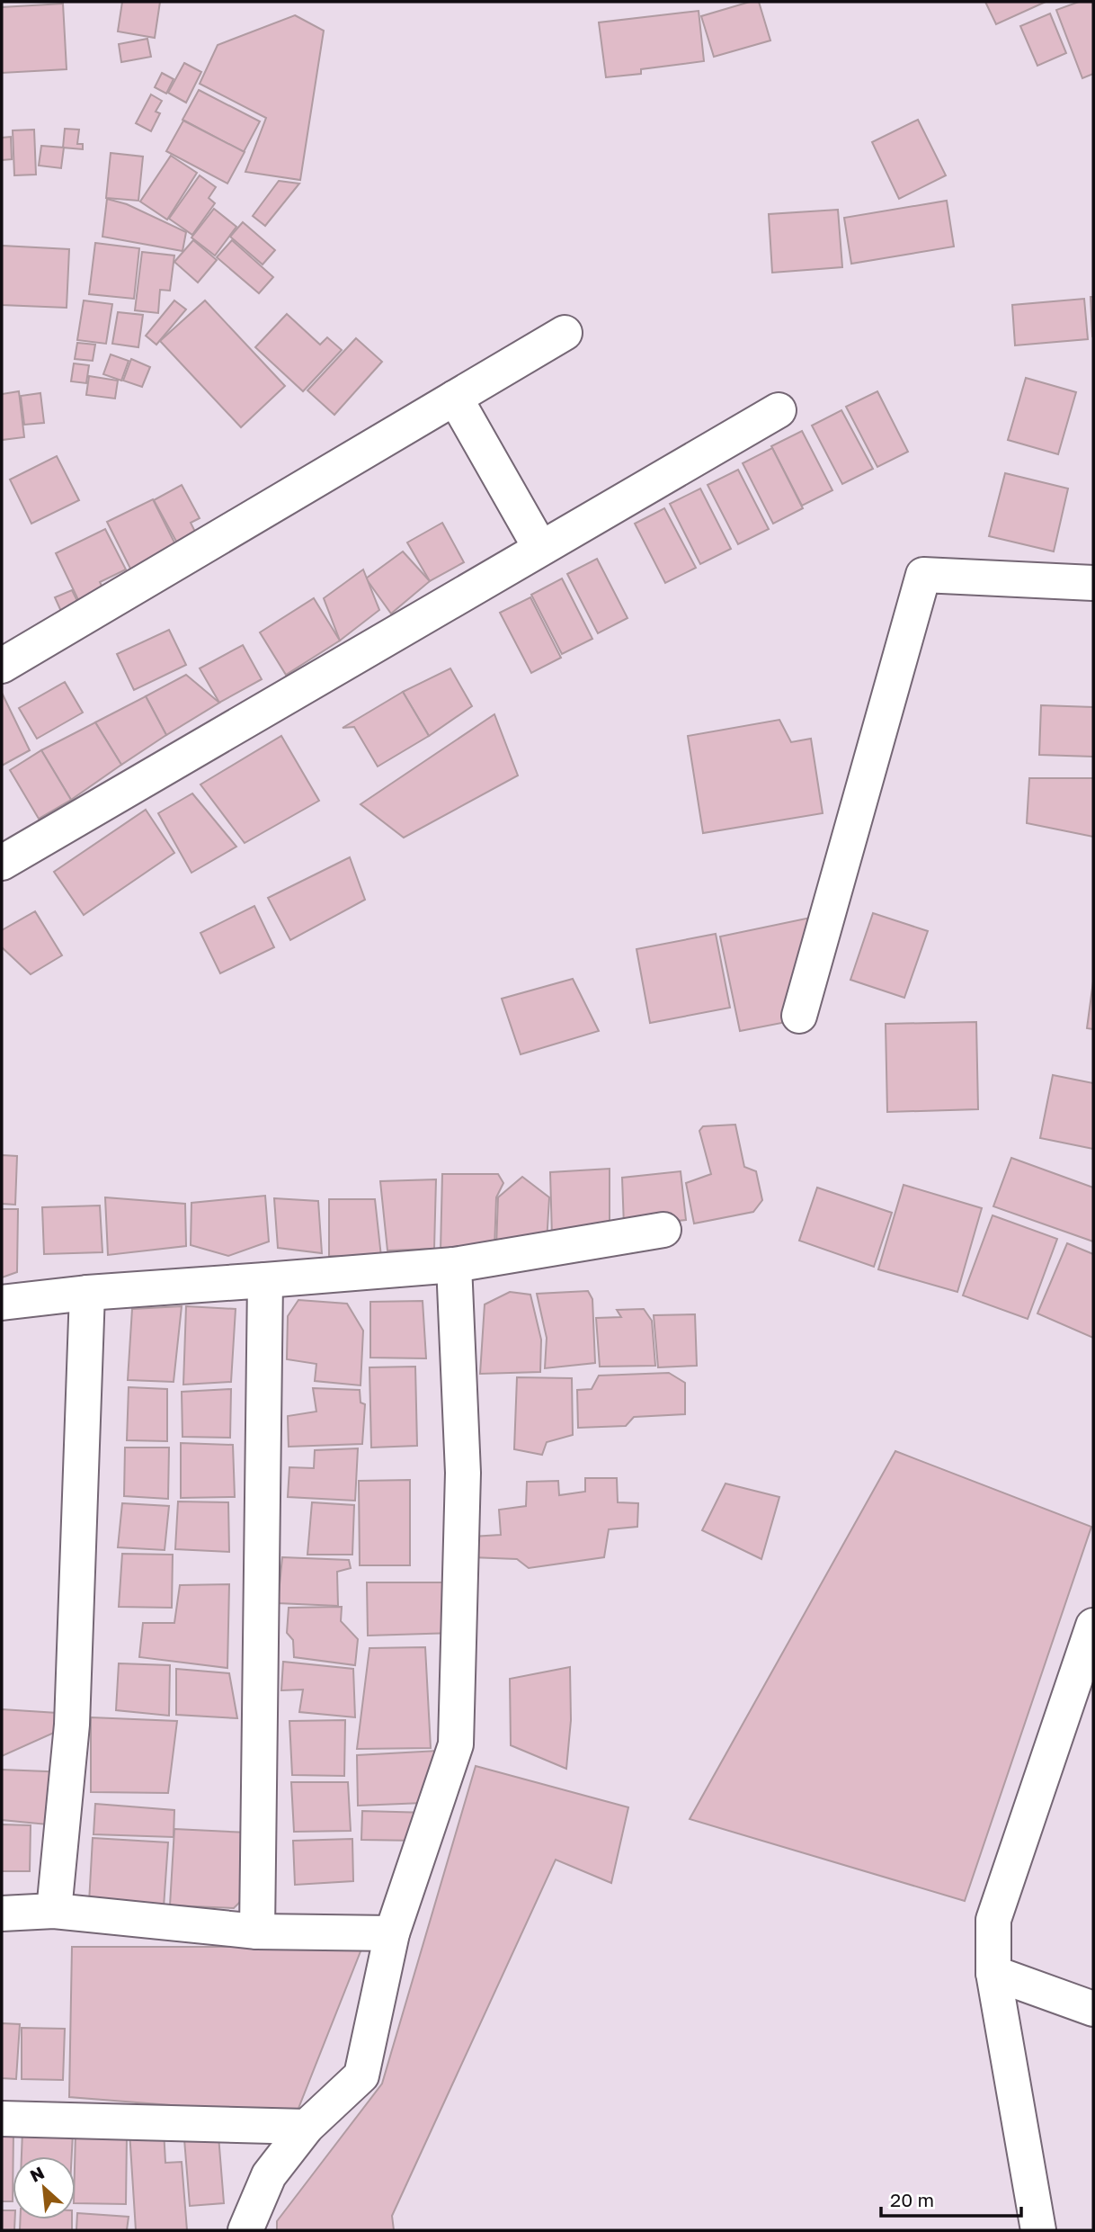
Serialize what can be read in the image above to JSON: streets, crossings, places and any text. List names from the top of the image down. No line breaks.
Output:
{"scale_bar":"20 m","north":"top left"}
